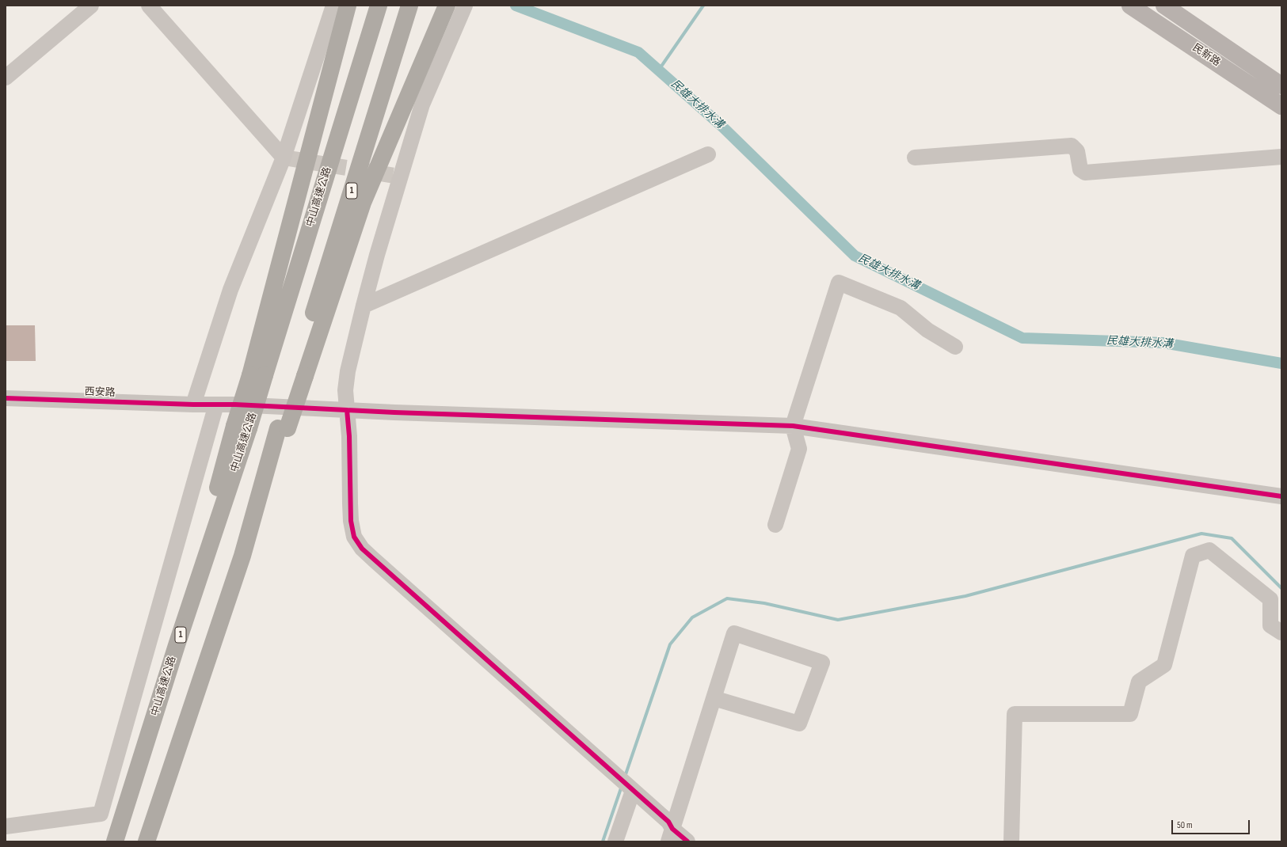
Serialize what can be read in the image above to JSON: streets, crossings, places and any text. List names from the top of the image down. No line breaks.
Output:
{"streets":{"highway":["1","中山高速公路"],"main road":["民新路"],"street":["西安路"]},"water":["民雄大排水溝"],"scale_bar":"50 m"}
